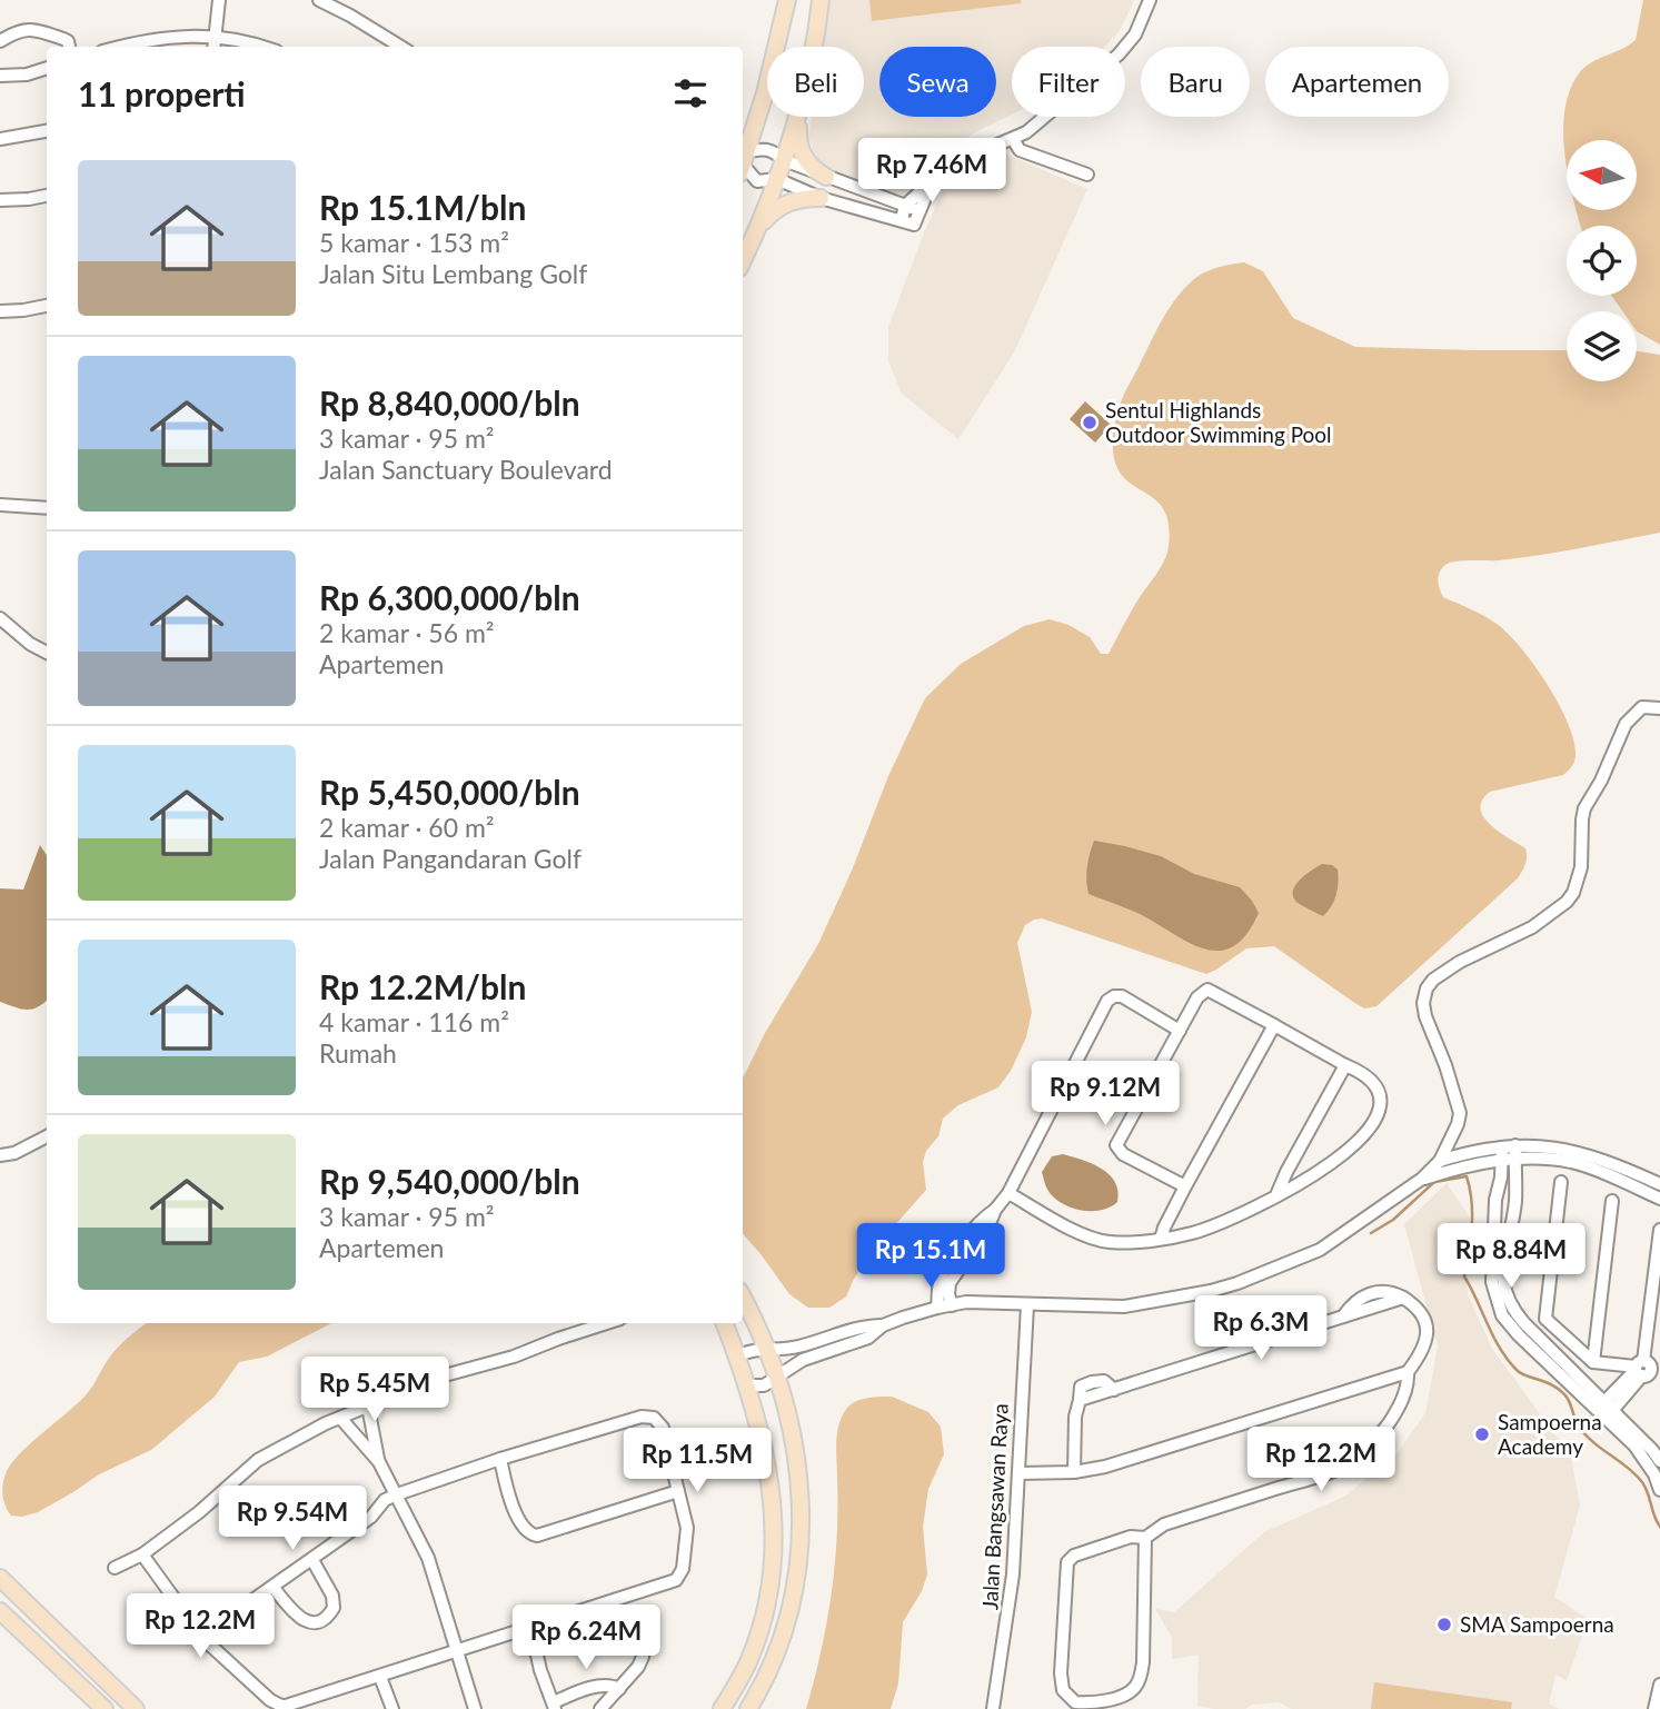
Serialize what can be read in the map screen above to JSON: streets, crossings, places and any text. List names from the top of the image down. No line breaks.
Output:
{"streets":{"street":["Jalan Bangsawan Raya"]},"places":["Sentul Highlands Outdoor Swimming Pool","Sampoerna Academy","SMA Sampoerna"],"north":"left","page":{"chip":["Beli","Sewa","Filter","Baru","Apartemen"],"heading":"11 properti","price":["Rp 7.46M","Rp 9.12M","Rp 15.1M","Rp 8.84M","Rp 6.3M","Rp 5.45M","Rp 12.2M","Rp 11.5M","Rp 9.54M","Rp 12.2M","Rp 6.24M"],"list":[{"name":"Rp 15.1M/bln","note":"5 kamar · 153 m² · Jalan Situ Lembang Golf"},{"name":"Rp 8,840,000/bln","note":"3 kamar · 95 m² · Jalan Sanctuary Boulevard"},{"name":"Rp 6,300,000/bln","note":"2 kamar · 56 m² · Apartemen"},{"name":"Rp 5,450,000/bln","note":"2 kamar · 60 m² · Jalan Pangandaran Golf"},{"name":"Rp 12.2M/bln","note":"4 kamar · 116 m² · Rumah"},{"name":"Rp 9,540,000/bln","note":"3 kamar · 95 m² · Apartemen"}]}}
